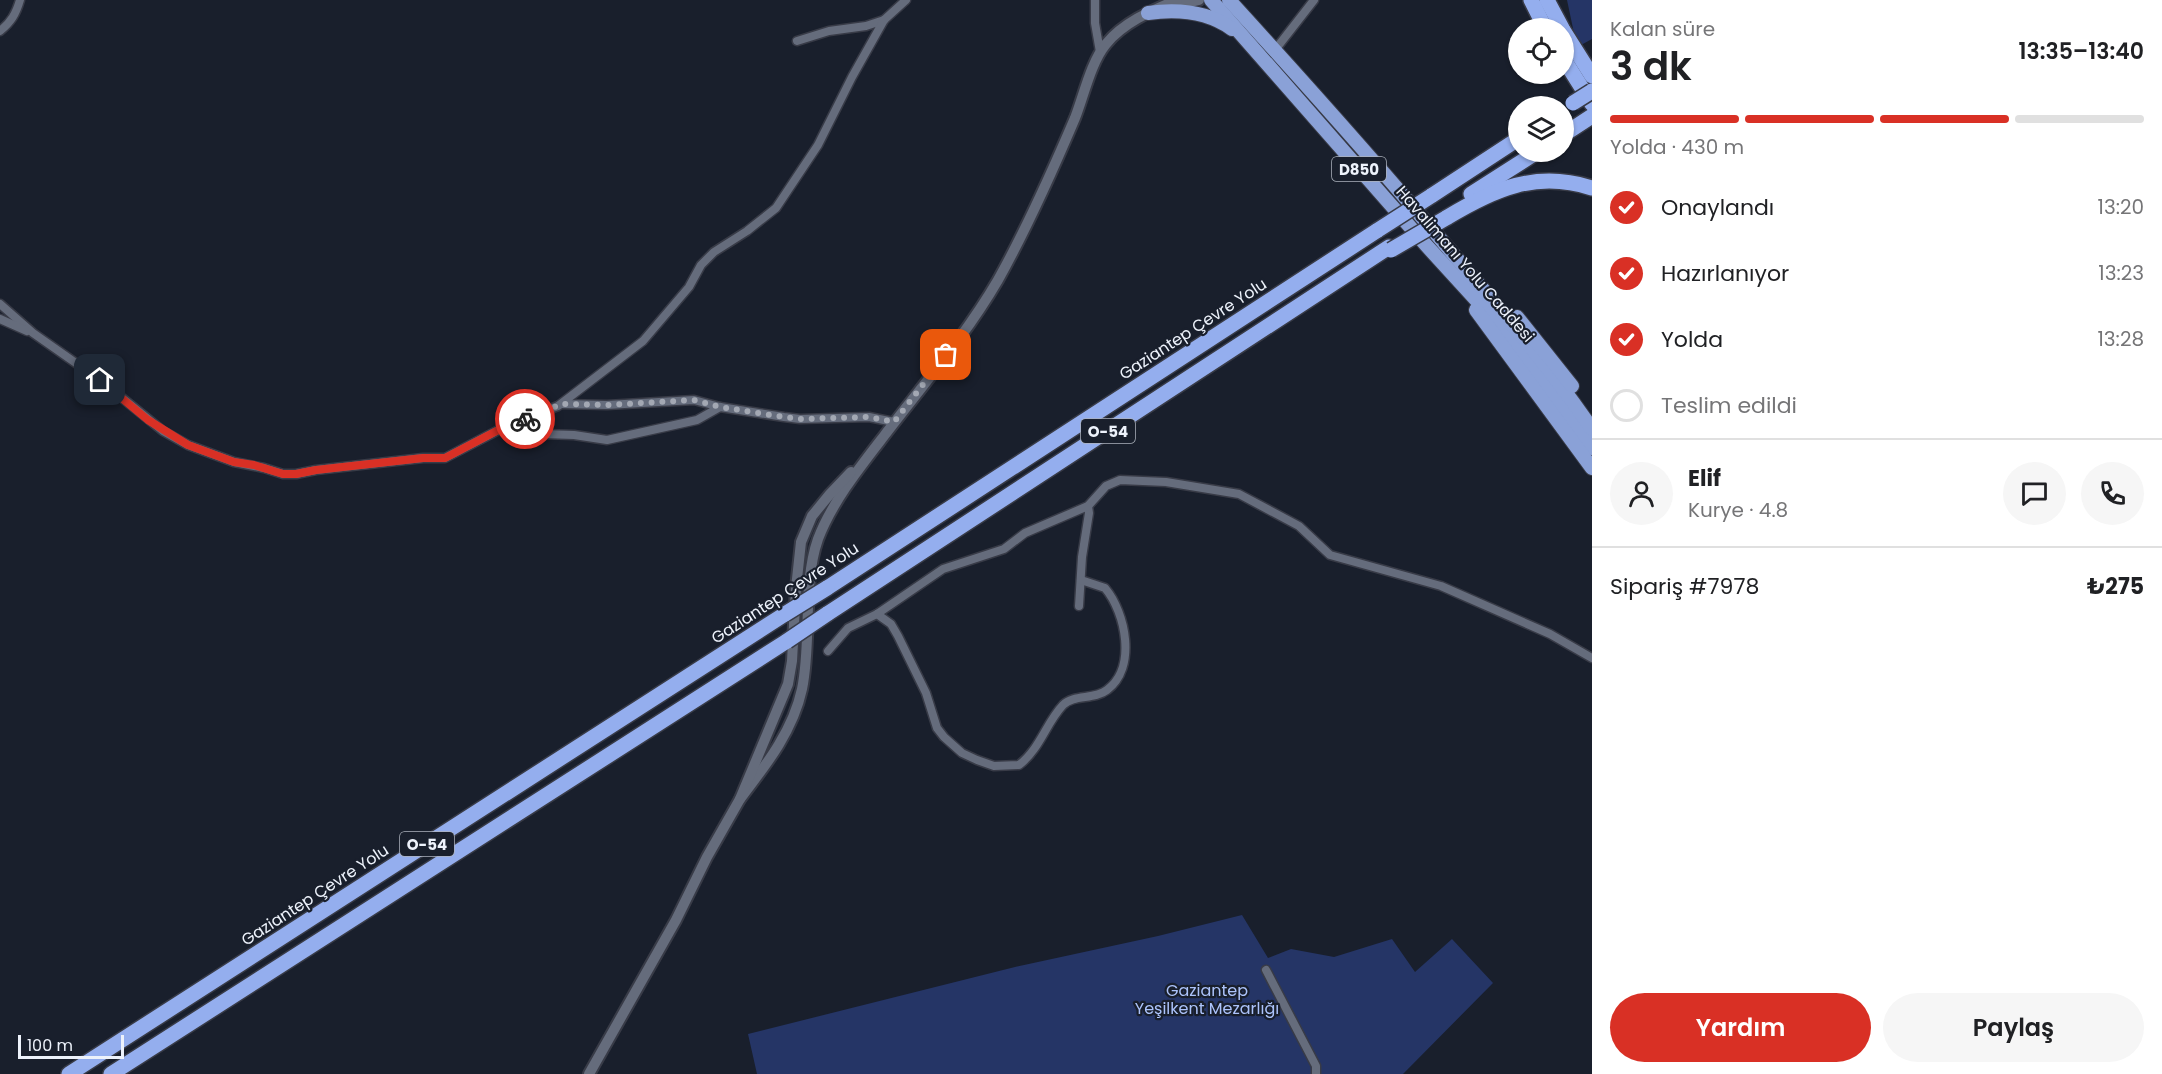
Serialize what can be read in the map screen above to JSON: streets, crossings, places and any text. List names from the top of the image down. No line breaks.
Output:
{"streets":{"highway":["D850","Havalimanı Yolu Caddesi","Gaziantep Çevre Yolu","O-54"]},"parks":["Gaziantep Yeşilkent Mezarlığı"],"scale_bar":"100 m","page":{"heading":["3 dk","Kalan süre","13:35–13:40"],"panel":["Elif","Kurye · 4.8","Sipariş #7978","₺275"],"bar":"Yolda · 430 m","list":[["Onaylandı","13:20"],["Hazırlanıyor","13:23"],["Yolda","13:28"],"Teslim edildi"],"buttons":["Yardım","Paylaş"],"scale":"100 m"}}
